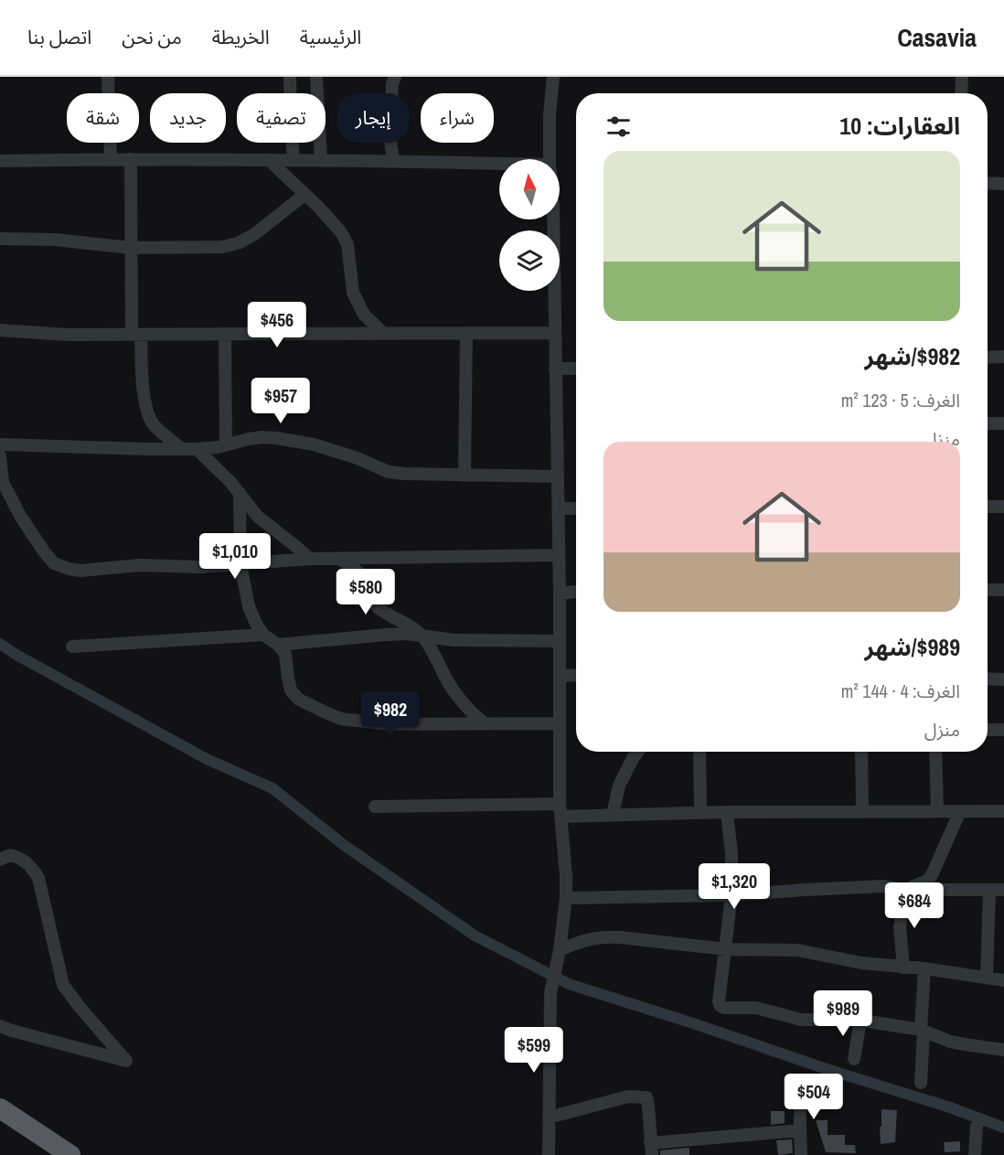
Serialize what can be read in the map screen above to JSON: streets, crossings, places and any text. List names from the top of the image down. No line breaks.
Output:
{"north":"top","page":{"header":"Casavia","nav":["الرئيسية","الخريطة","من نحن","اتصل بنا"],"chip":["شراء","إيجار","تصفية","جديد","شقة"],"heading":"العقارات: 10","list":[{"name":"$982/شهر","note":"الغرف: 5 · 123 m² · منزل"},{"name":"$989/شهر","note":"الغرف: 4 · 144 m² · منزل"}],"price":["$456","$957","$1,010","$580","$982","$1,320","$684","$989","$599","$504"]}}
